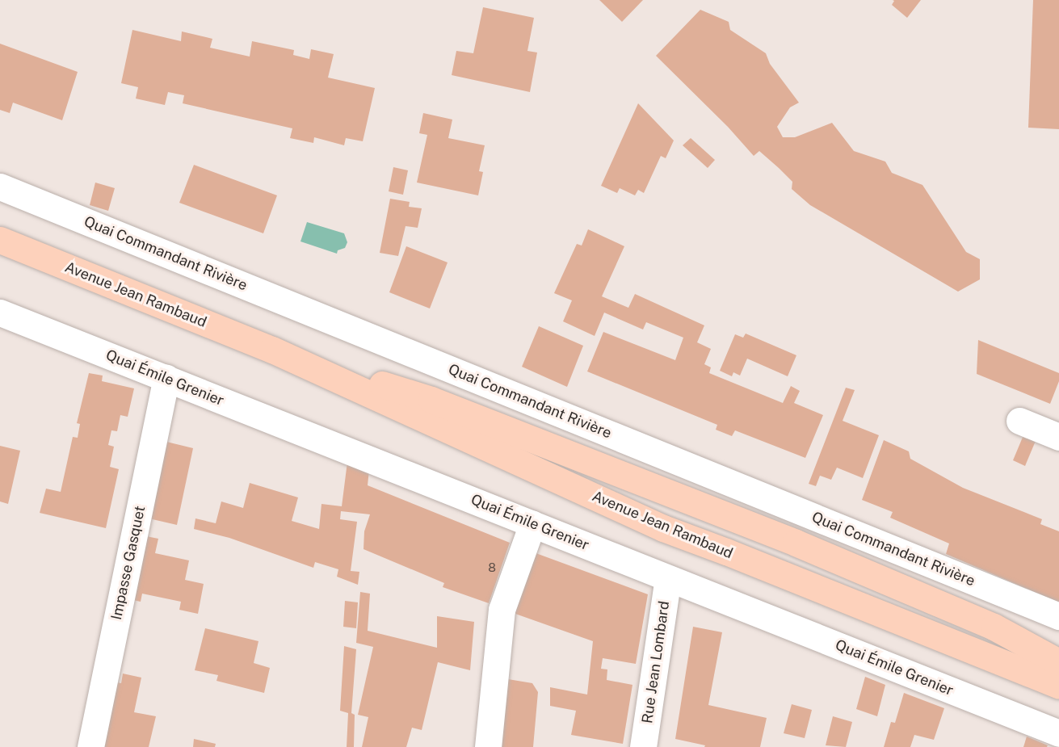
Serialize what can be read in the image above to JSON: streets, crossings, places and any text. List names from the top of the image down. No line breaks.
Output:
{"streets":{"main road":["Avenue Jean Rambaud"],"street":["Quai Commandant Rivière","Quai Émile Grenier","Impasse Gasquet","Rue Jean Lombard"]},"crossings":[["Quai Émile Grenier","Impasse Gasquet"],["Quai Émile Grenier","Rue Jean Lombard"]],"house_numbers":["8"]}
